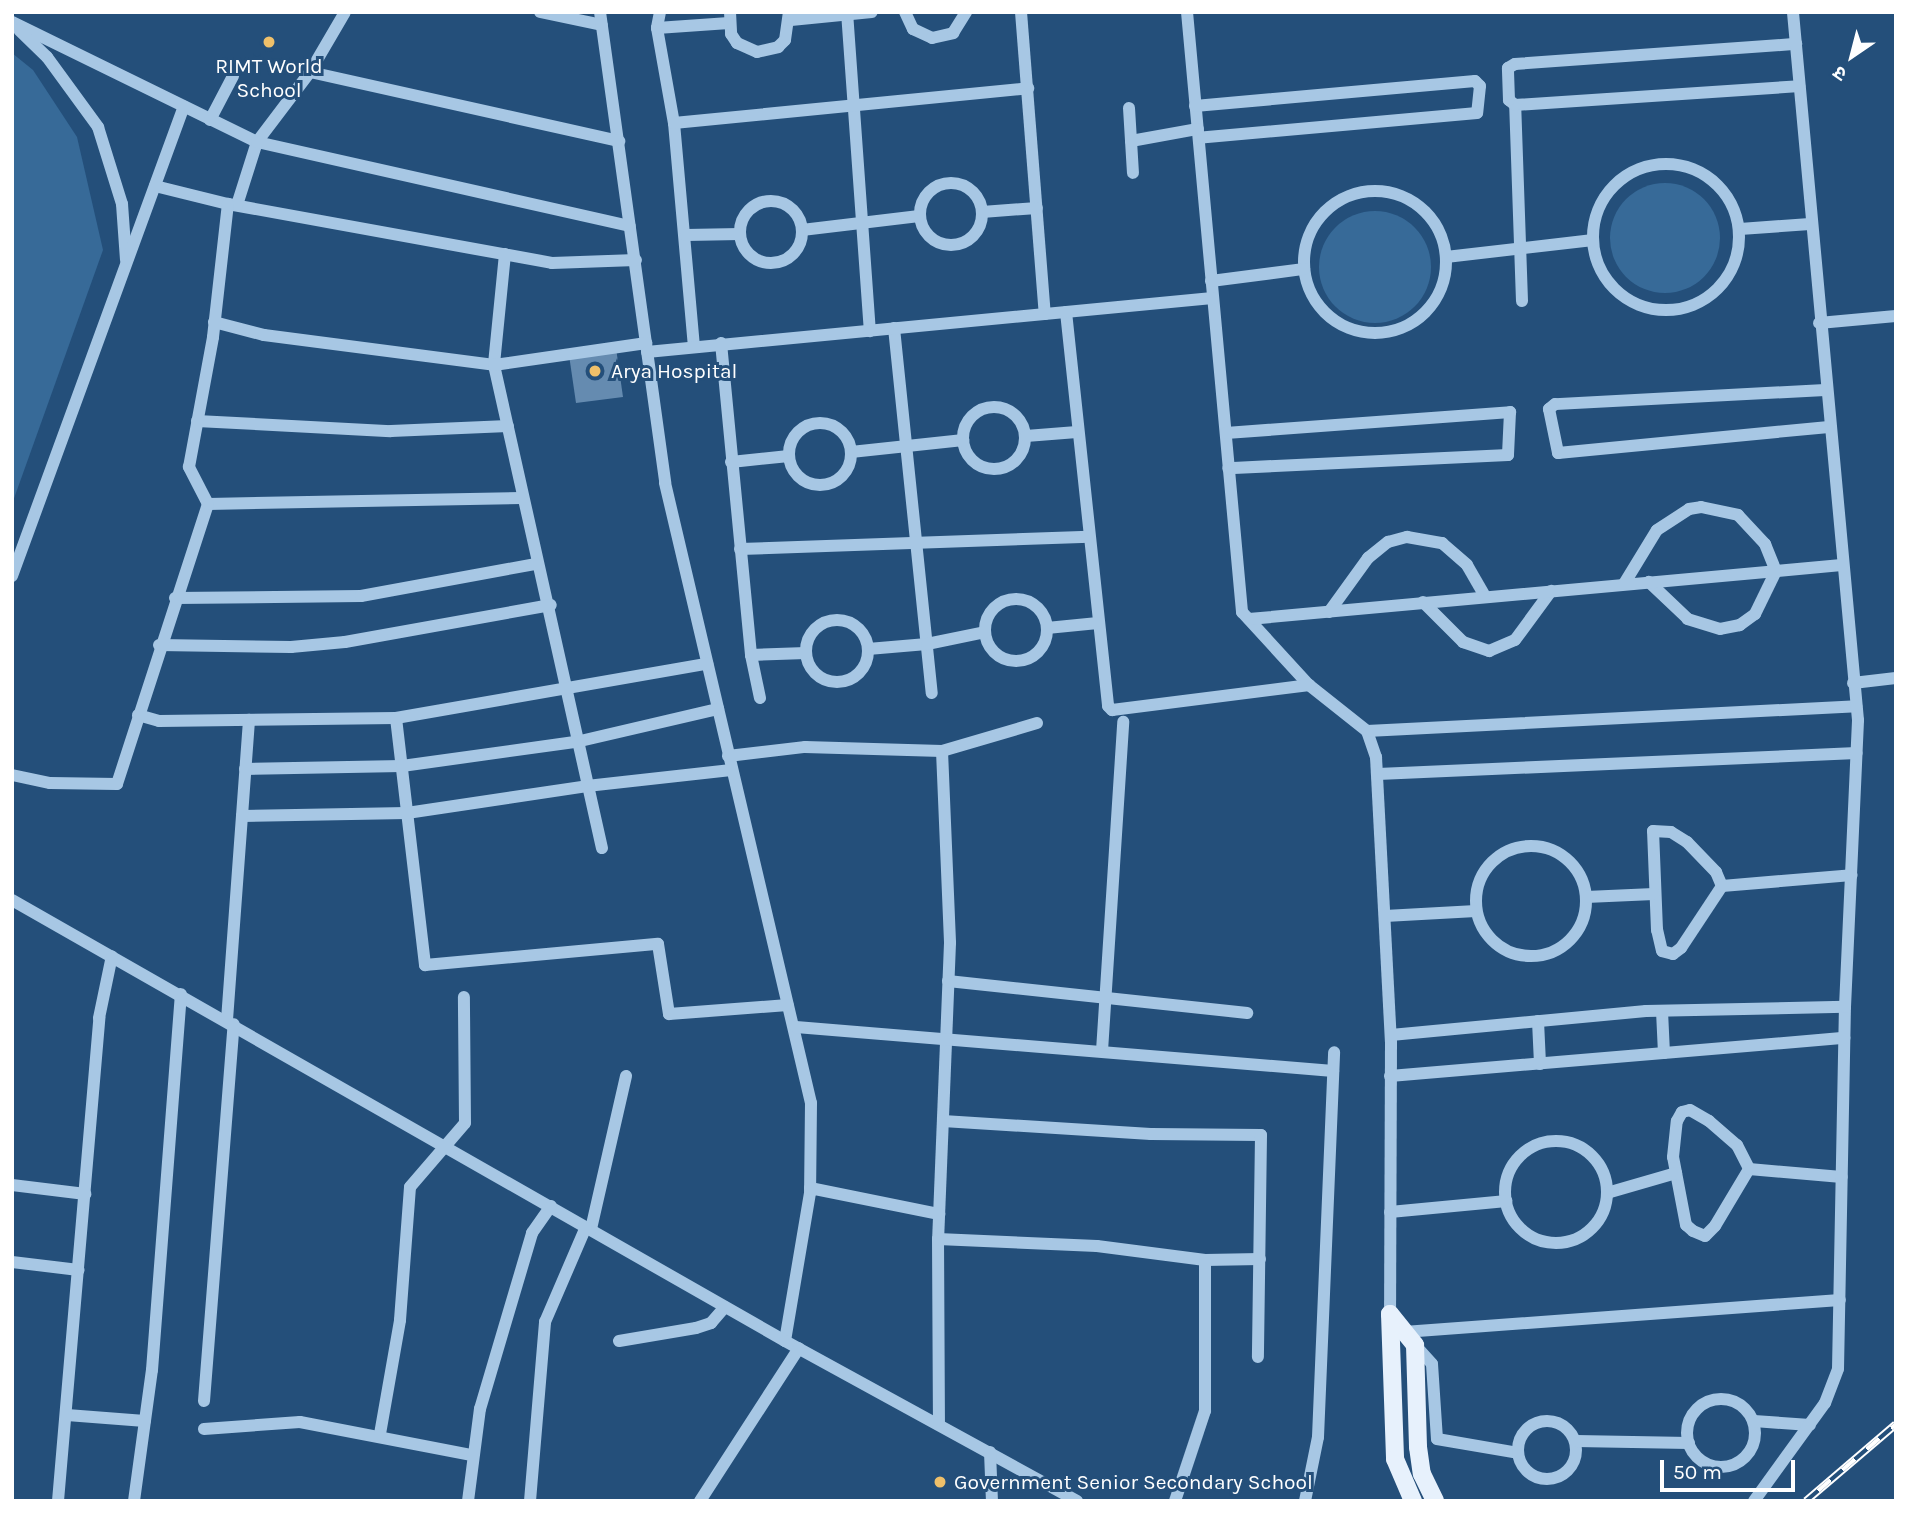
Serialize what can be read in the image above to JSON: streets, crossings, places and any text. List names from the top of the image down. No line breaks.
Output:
{"places":["RIMT World School","Arya Hospital","Government Senior Secondary School"],"scale_bar":"50 m","north":"bottom left"}
